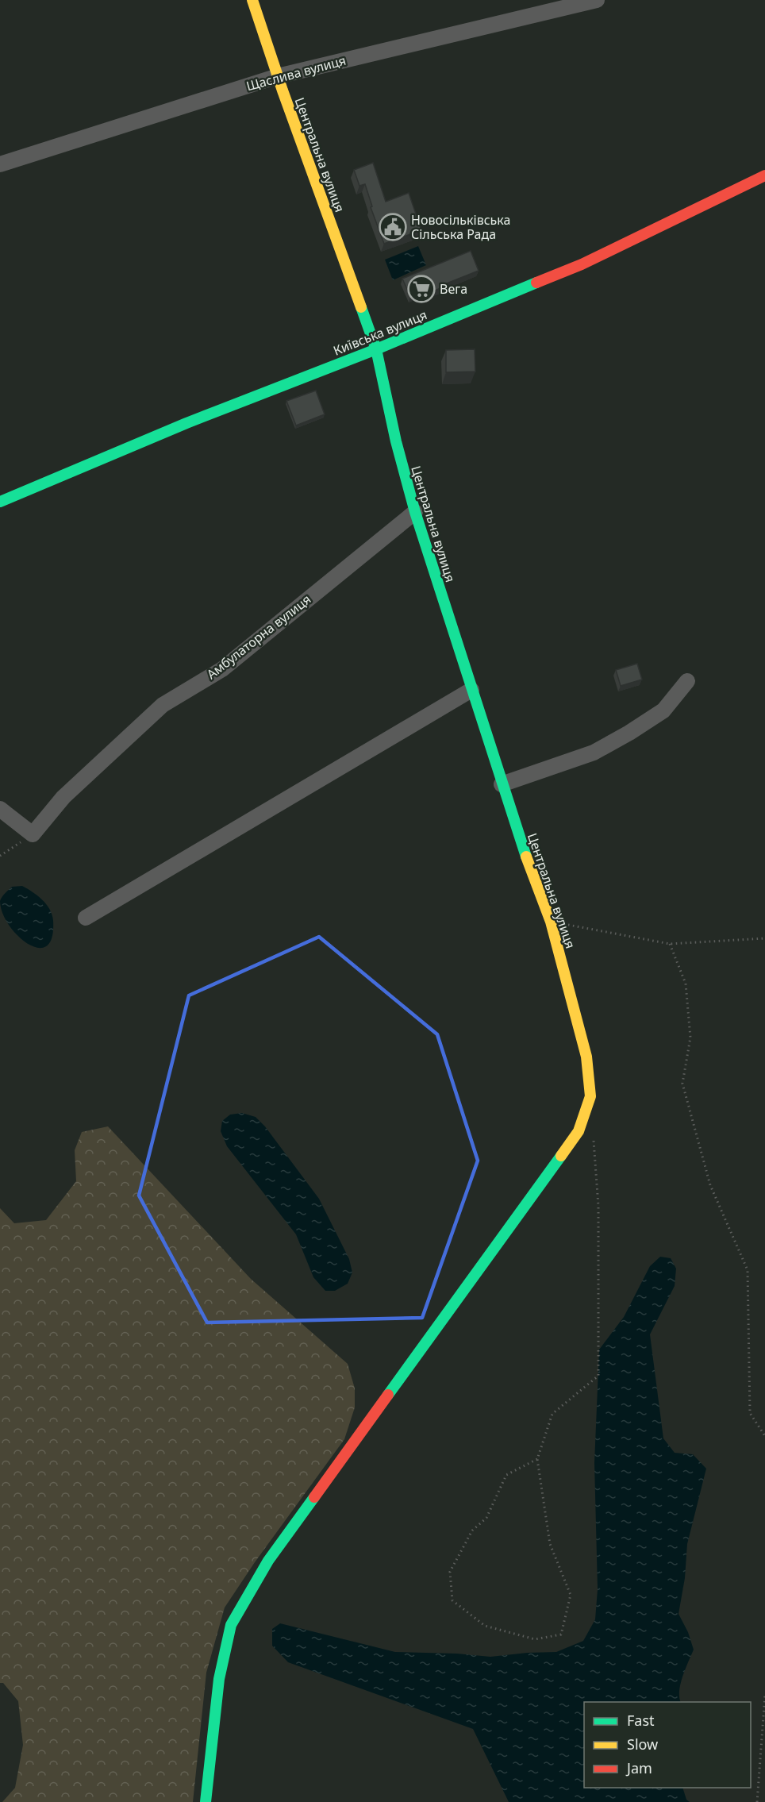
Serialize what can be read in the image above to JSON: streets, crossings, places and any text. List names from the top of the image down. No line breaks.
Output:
{"streets":{"street":["Щаслива вулиця","Центральна вулиця","Київська вулиця","Амбулаторна вулиця"]},"crossings":[["Щаслива вулиця","Центральна вулиця"],["Центральна вулиця","Київська вулиця"],["Центральна вулиця","Амбулаторна вулиця"]],"places":{"public building":["Новосільківська Сільська Рада"],"supermarket":["Вега"]},"legend":["Fast","Slow","Jam"]}
